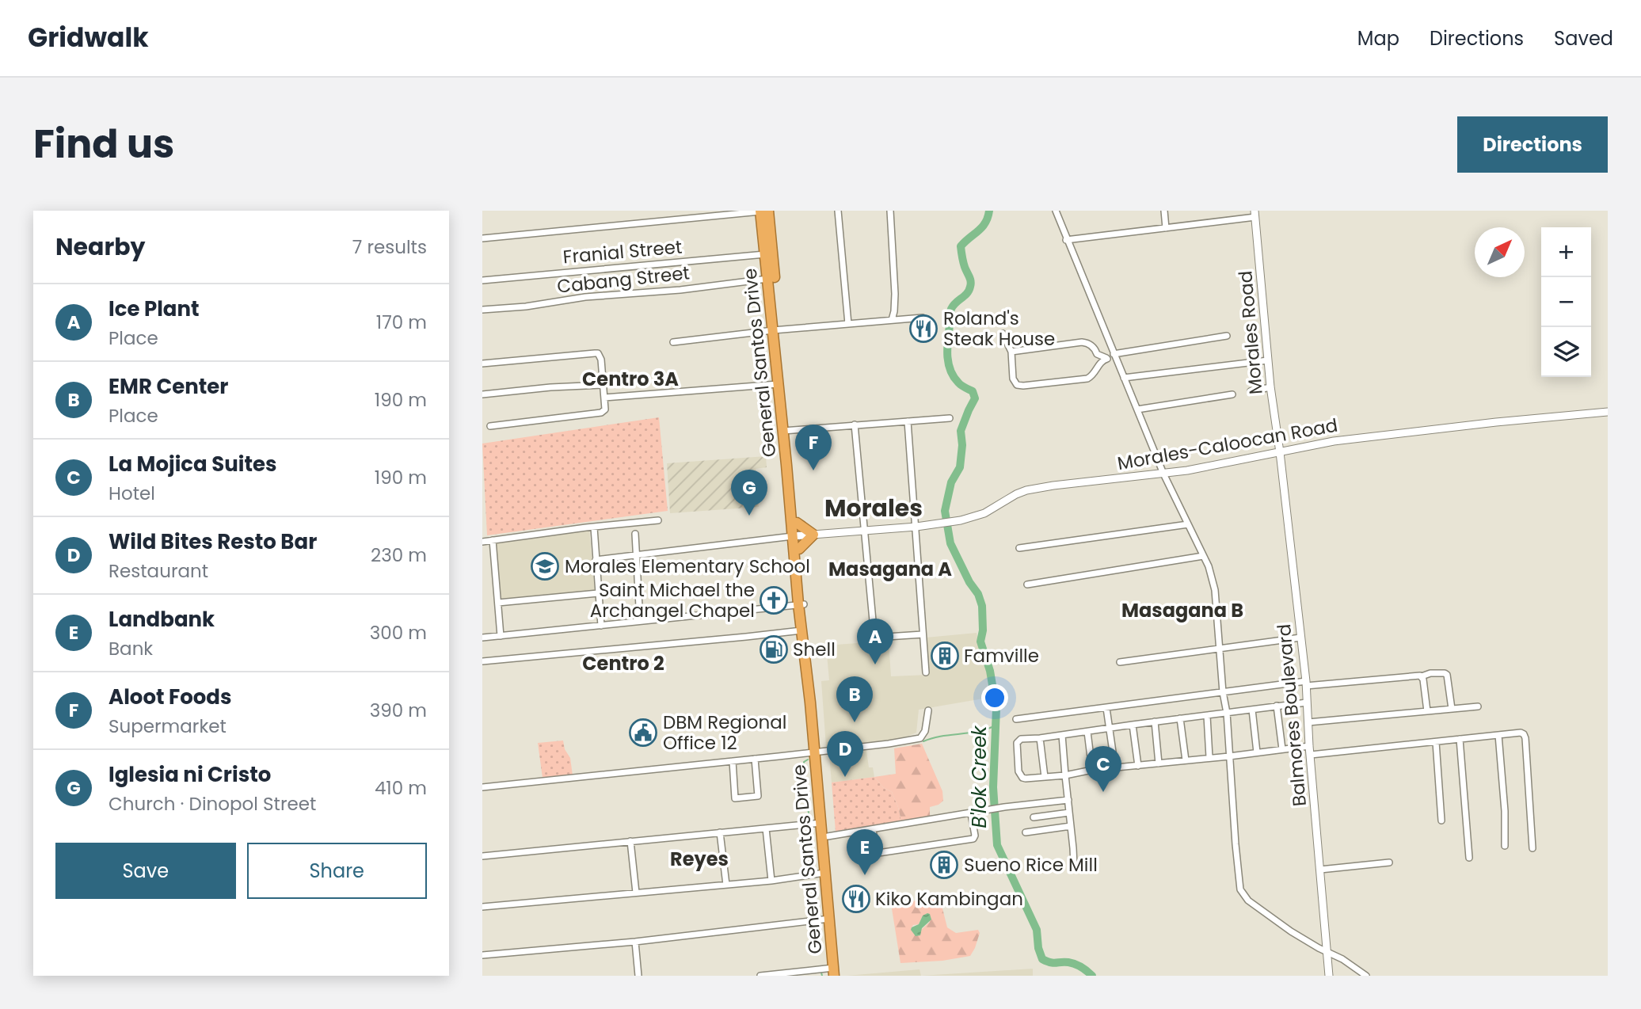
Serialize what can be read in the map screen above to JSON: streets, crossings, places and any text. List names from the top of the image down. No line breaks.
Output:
{"streets":{"highway":["General Santos Drive"],"street":["Franial Street","Cabang Street","Morales Road","Morales-Caloocan Road","Balmores Boulevard"]},"crossings":[["Franial Street","General Santos Drive"],["Cabang Street","General Santos Drive"],["Morales Road","Morales-Caloocan Road"],["Morales Road","Balmores Boulevard"],["General Santos Drive","Morales-Caloocan Road"],["Morales-Caloocan Road","Balmores Boulevard"]],"districts":["Centro 3A","Morales","Masagana A","Masagana B","Centro 2","Reyes"],"water":["B'lok Creek"],"places":{"restaurant":["Roland's Steak House","Kiko Kambingan"],"school or university":["Morales Elementary School"],"church":["Saint Michael the Archangel Chapel"],"fuel station":["Shell"],"building":["Famville","Sueno Rice Mill"],"public building":["DBM Regional Office 12"]},"north":"top right","page":{"header":"Gridwalk","nav":["Map","Directions","Saved"],"title":"Find us","buttons":["Directions",["Save","Share"]],"heading":["Nearby","7 results"],"map_buttons":["+","−"],"list":[{"mark":"A","name":"Ice Plant","note":"Place","value":"170 m"},{"mark":"B","name":"EMR Center","note":"Place","value":"190 m"},{"mark":"C","name":"La Mojica Suites","note":"Hotel","value":"190 m"},{"mark":"D","name":"Wild Bites Resto Bar","note":"Restaurant","value":"230 m"},{"mark":"E","name":"Landbank","note":"Bank","value":"300 m"},{"mark":"F","name":"Aloot Foods","note":"Supermarket","value":"390 m"},{"mark":"G","name":"Iglesia ni Cristo","note":"Church · Dinopol Street","value":"410 m"}],"pins":["F","G","A","B","D","C","E"]}}
